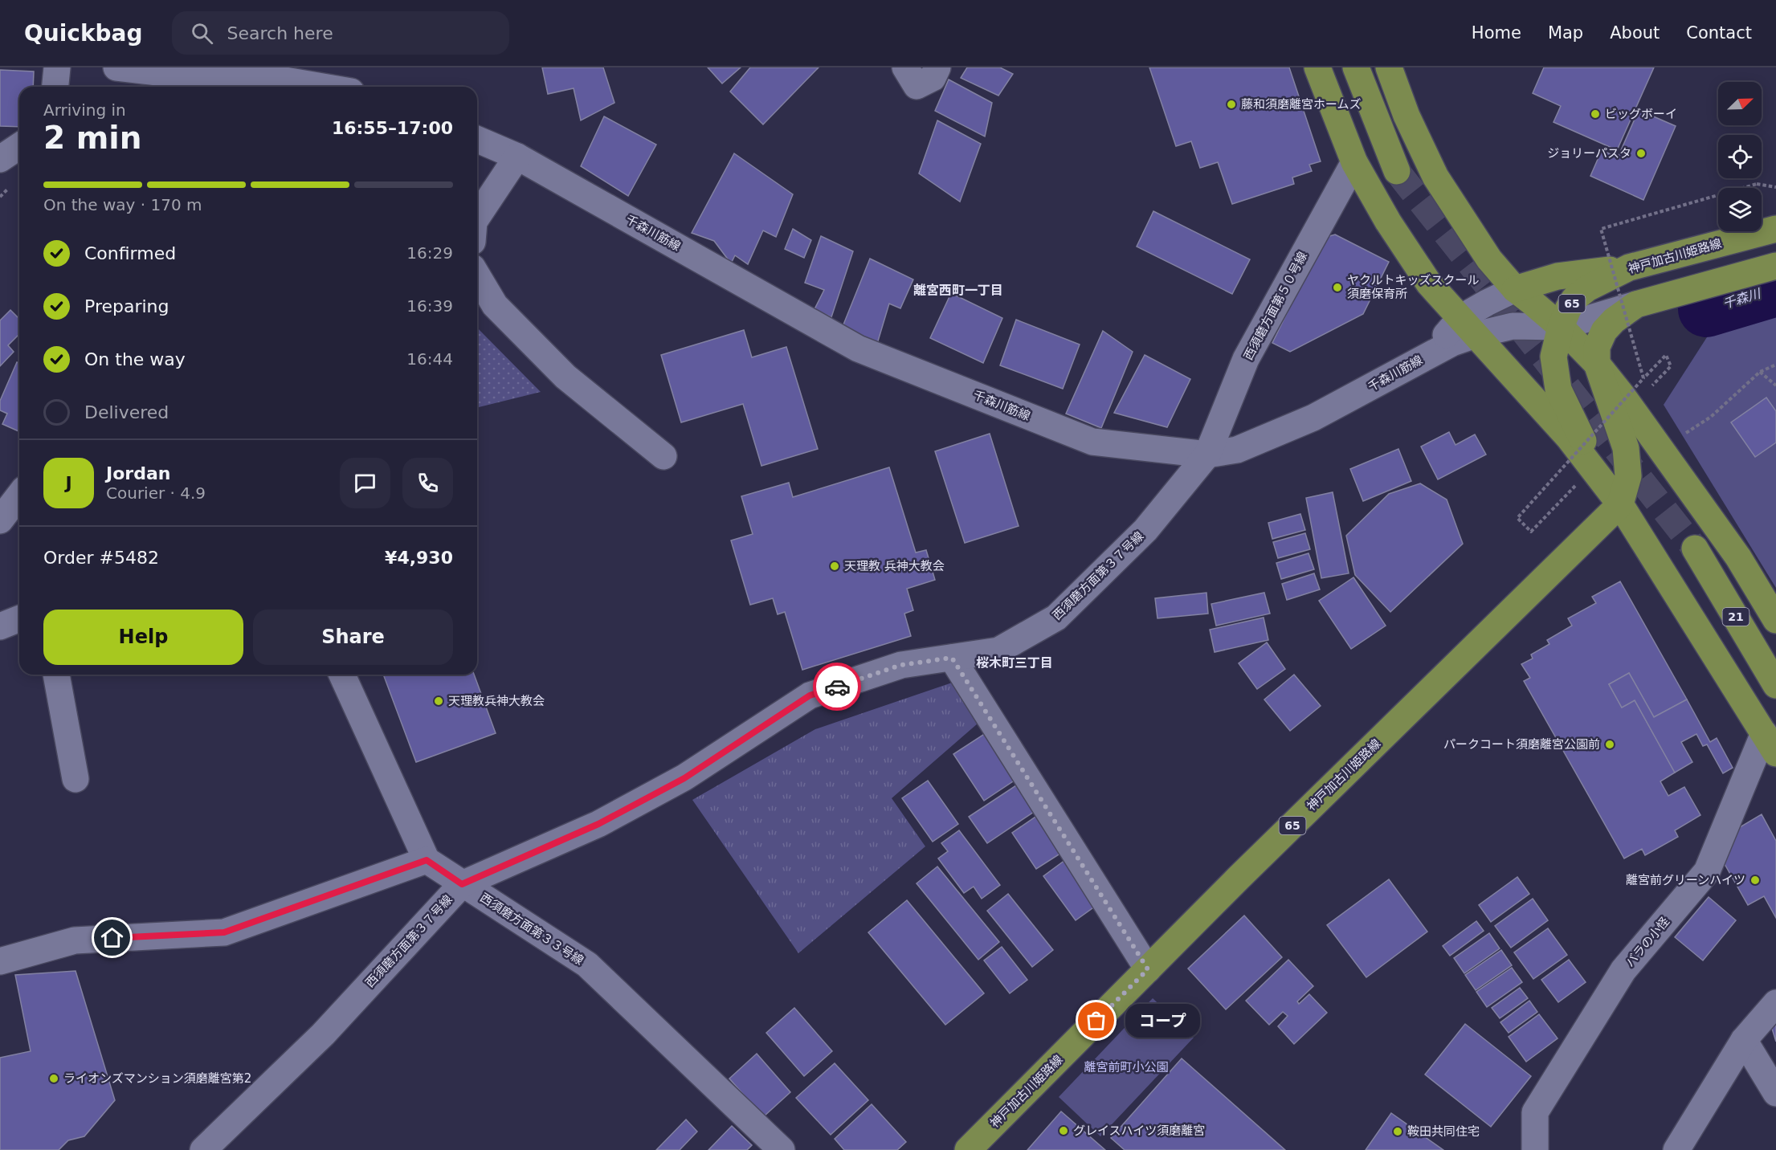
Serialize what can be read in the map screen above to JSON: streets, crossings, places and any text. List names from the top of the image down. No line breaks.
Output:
{"streets":{"main road":["神戸加古川姫路線","65","21"],"street":["千森川筋線","西須磨方面第５０号線","西須磨方面第３７号線","西須磨方面第３３号線","バラの小怪"]},"crossings":[["千森川筋線","神戸加古川姫路線"],["千森川筋線","西須磨方面第５０号線"],["千森川筋線","西須磨方面第３７号線"],["西須磨方面第５０号線","西須磨方面第３７号線"],["西須磨方面第３７号線","西須磨方面第３３号線"]],"districts":["離宮西町一丁目","桜木町三丁目"],"water":["千森川"],"parks":["離宮前町小公園"],"places":["藤和須磨離宮ホームズ","ビッグボーイ","ジョリーパスタ","ヤクルトキッズスクール 須磨保育所","天理教 兵神大教会","天理教兵神大教会","パークコート須磨離宮公園前","離宮前グリーンハイツ","コープ","ライオンズマンション須磨離宮第2","グレイスハイツ須磨離宮","鞍田共同住宅"],"north":"top right","page":{"header":"Quickbag","search":"Search here","nav":["Home","Map","About","Contact"],"heading":["2 min","Arriving in","16:55–17:00"],"panel":["Jordan","Courier · 4.9","Order #5482","¥4,930"],"bar":"On the way · 170 m","list":[["Confirmed","16:29"],["Preparing","16:39"],["On the way","16:44"],"Delivered"],"round":"J","buttons":["Help","Share"],"bubble":"コープ"}}
